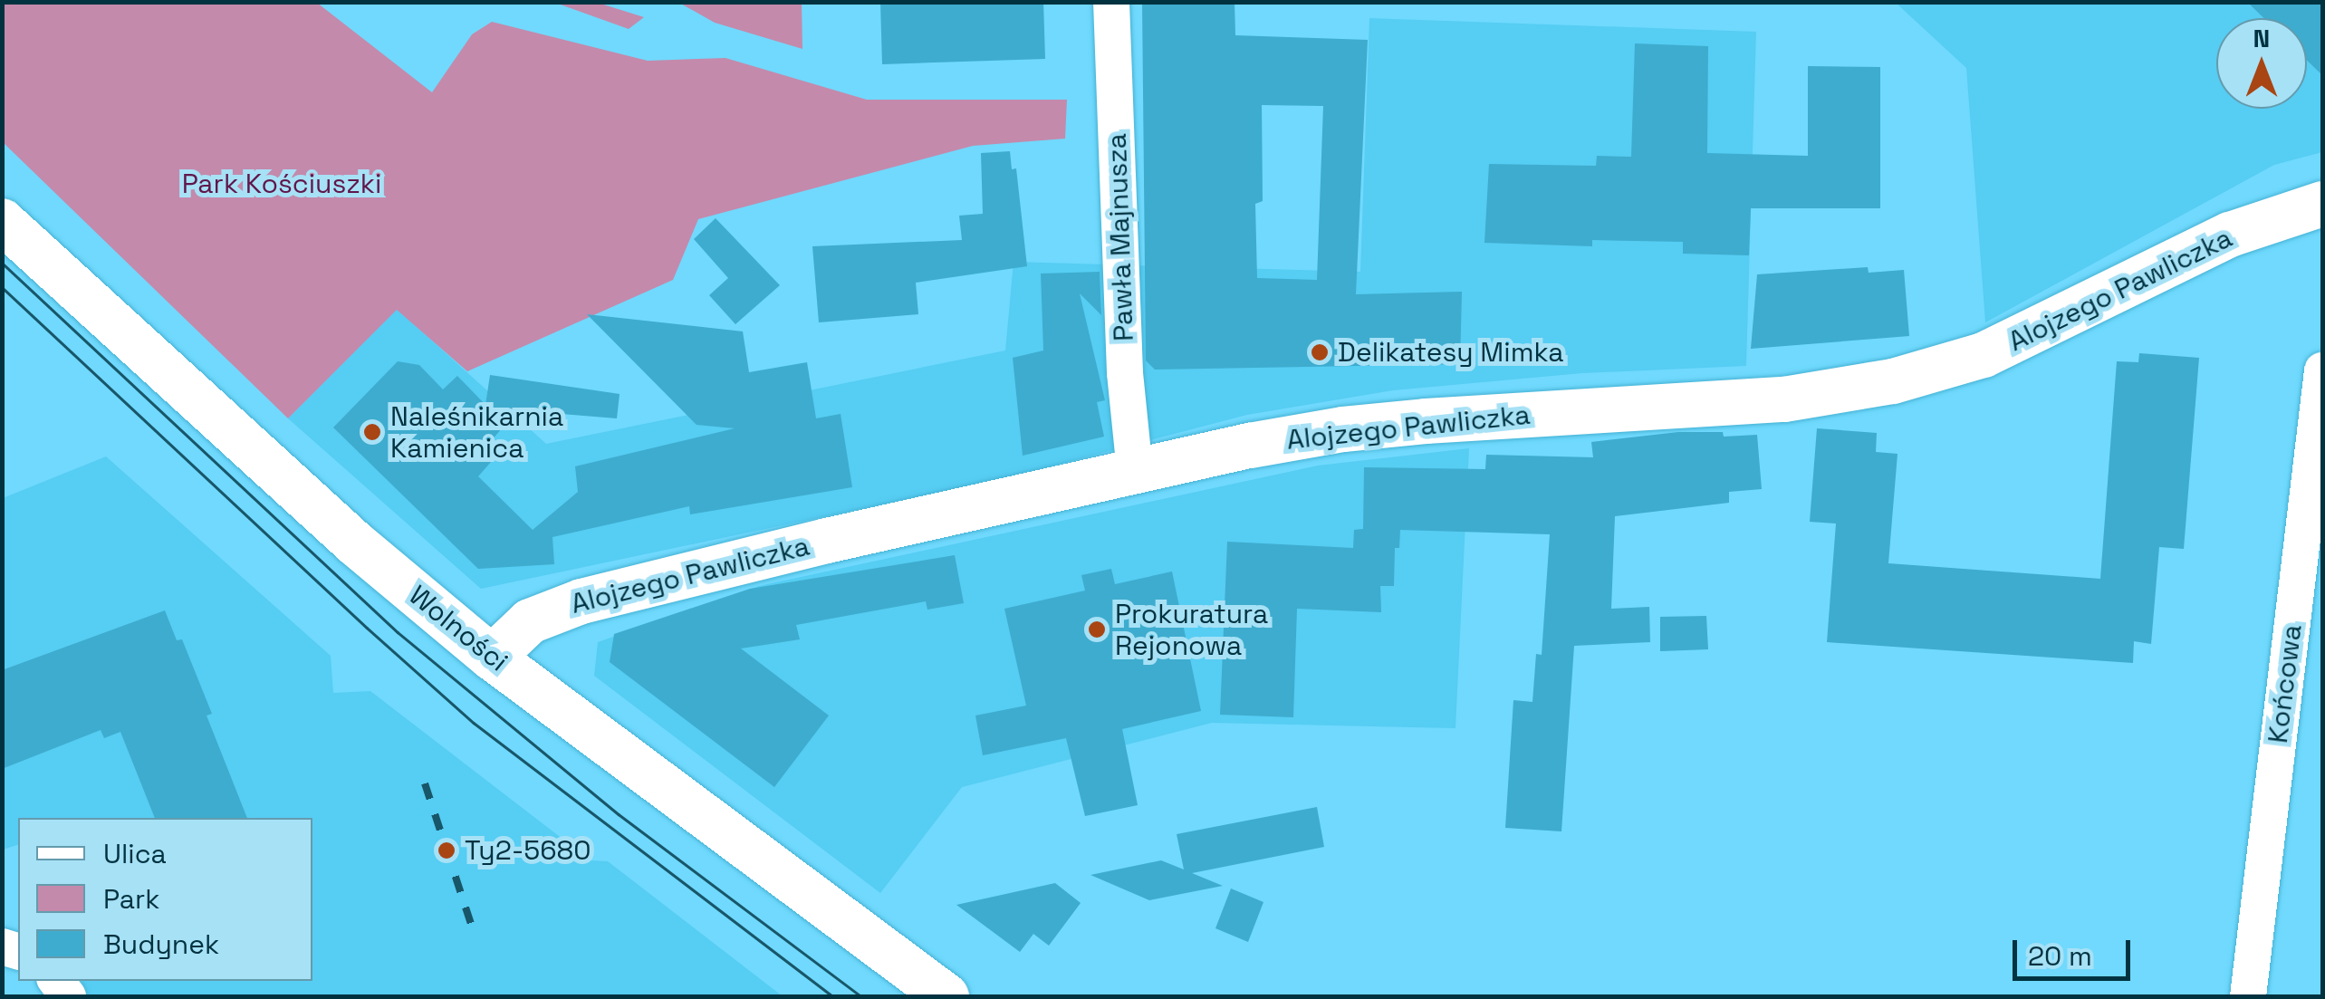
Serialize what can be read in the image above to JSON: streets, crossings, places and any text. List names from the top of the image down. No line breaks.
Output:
{"streets":{"street":["Pawła Majnusza","Alojzego Pawliczka","Wolności","Końcowa"]},"crossings":[["Pawła Majnusza","Alojzego Pawliczka"],["Alojzego Pawliczka","Wolności"]],"parks":["Park Kościuszki"],"places":["Delikatesy Mimka","Naleśnikarnia Kamienica","Prokuratura Rejonowa","Ty2-5680"],"legend":["Ulica","Park","Budynek"],"scale_bar":"20 m","north":"top"}
